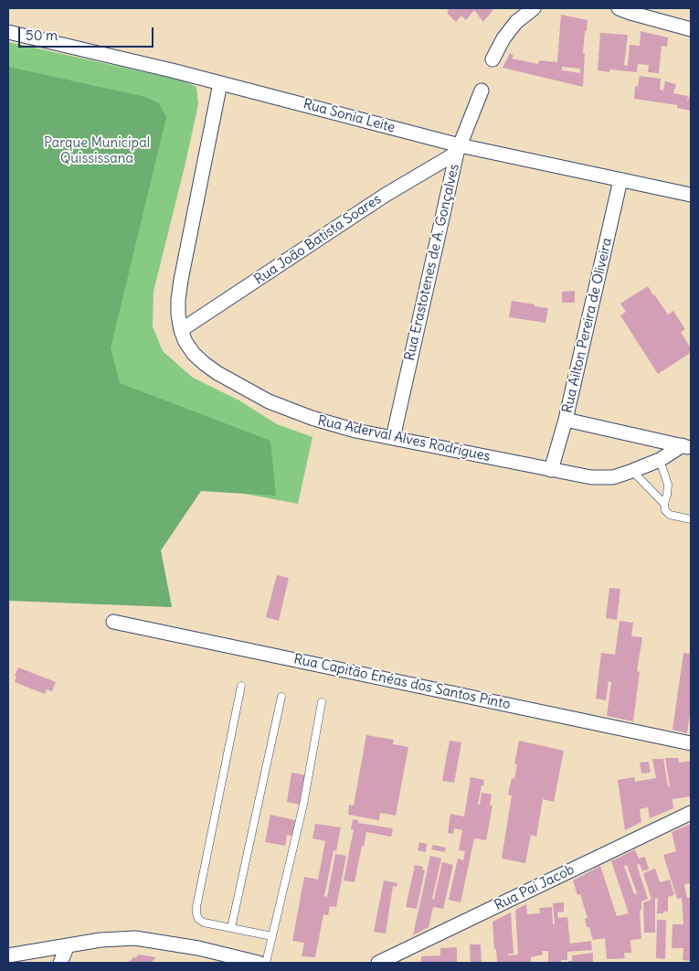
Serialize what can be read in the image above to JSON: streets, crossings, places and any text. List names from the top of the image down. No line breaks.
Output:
{"streets":{"street":["Rua Sonia Leite","Rua João Batista Soares","Rua Erastotenes de A. Gonçalves","Rua Ailton Pereira de Oliveira","Rua Aderval Alves Rodrigues","Rua Capitão Enéas dos Santos Pinto","Rua Pai Jacob"]},"crossings":[["Rua Sonia Leite","Rua João Batista Soares"],["Rua Sonia Leite","Rua Erastotenes de A. Gonçalves"],["Rua Sonia Leite","Rua Ailton Pereira de Oliveira"],["Rua Sonia Leite","Rua Aderval Alves Rodrigues"],["Rua João Batista Soares","Rua Erastotenes de A. Gonçalves"],["Rua João Batista Soares","Rua Aderval Alves Rodrigues"],["Rua Erastotenes de A. Gonçalves","Rua Aderval Alves Rodrigues"],["Rua Ailton Pereira de Oliveira","Rua Aderval Alves Rodrigues"]],"parks":["Parque Municipal Quississana"],"scale_bar":"50 m"}
